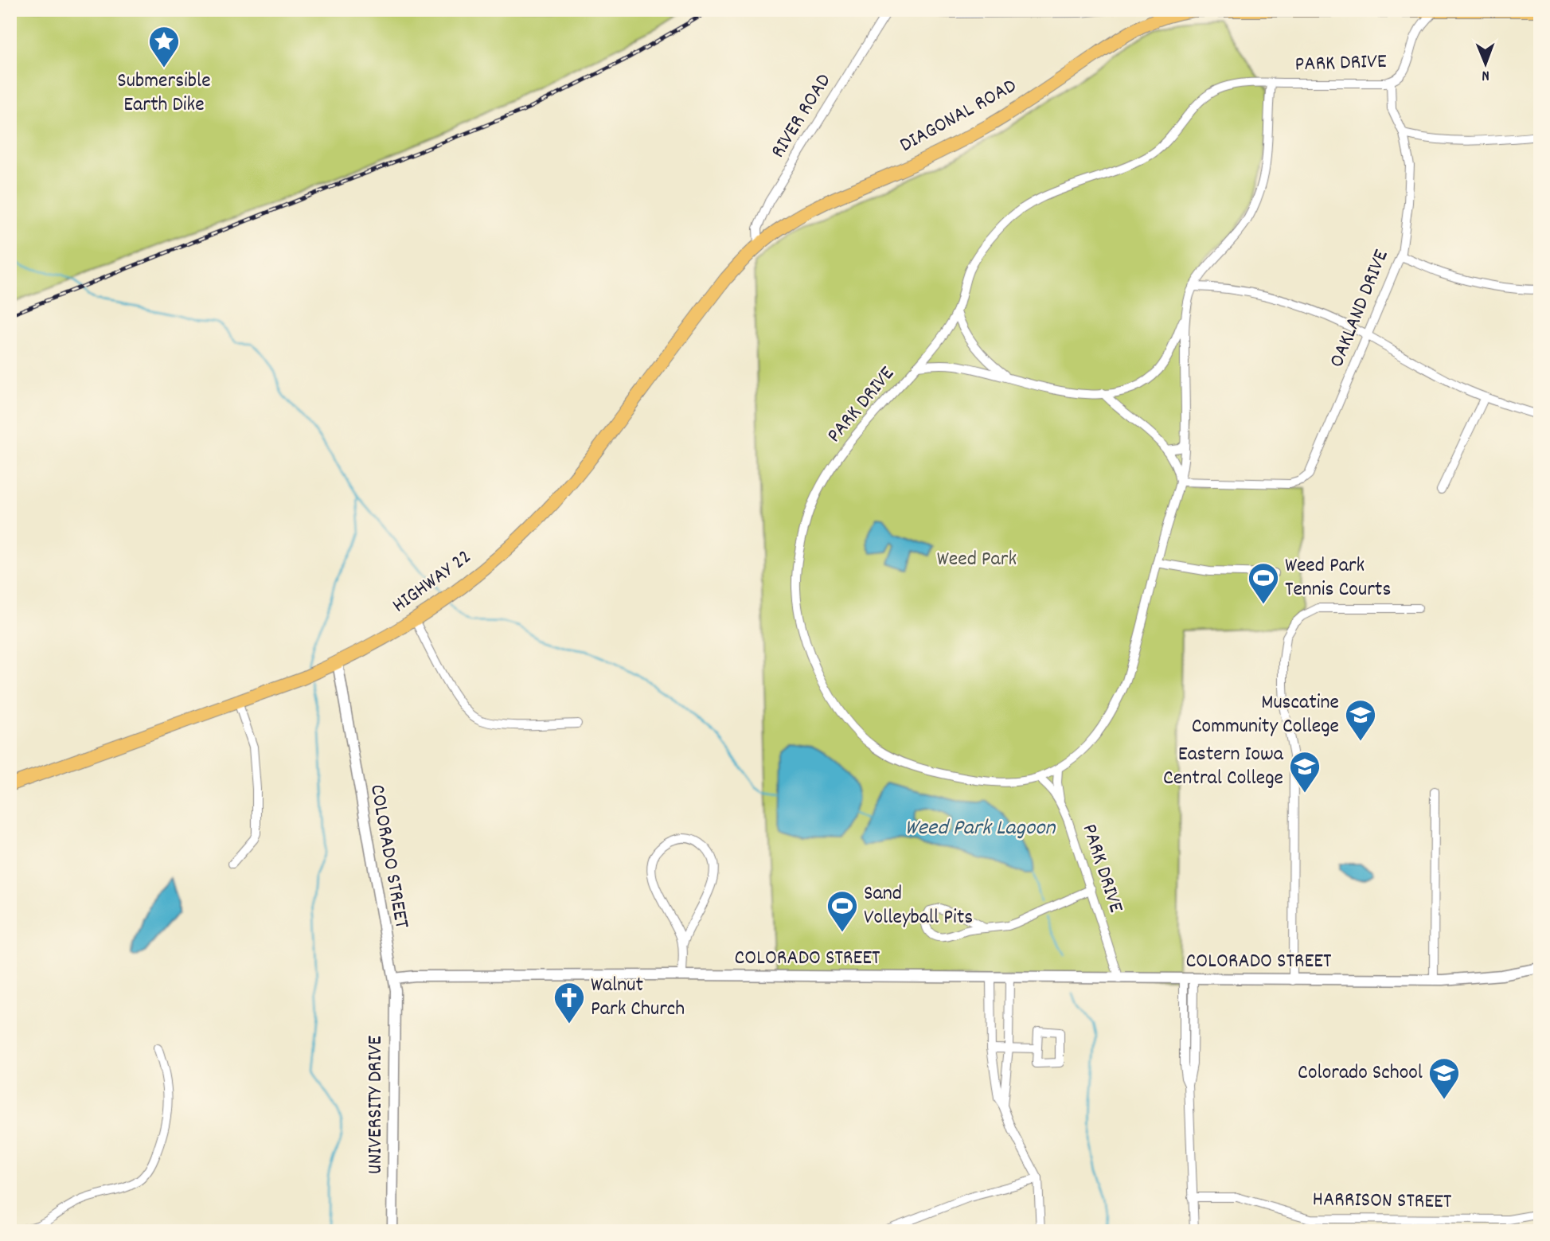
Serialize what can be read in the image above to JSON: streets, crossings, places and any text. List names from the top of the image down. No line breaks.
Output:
{"streets":{"main road":["DIAGONAL ROAD","HIGHWAY 22"],"street":["PARK DRIVE","RIVER ROAD","OAKLAND DRIVE","COLORADO STREET","UNIVERSITY DRIVE","HARRISON STREET"]},"crossings":[["PARK DRIVE","DIAGONAL ROAD"],["PARK DRIVE","OAKLAND DRIVE"],["PARK DRIVE","COLORADO STREET"],["RIVER ROAD","DIAGONAL ROAD"],["RIVER ROAD","HIGHWAY 22"],["DIAGONAL ROAD","HIGHWAY 22"],["HIGHWAY 22","COLORADO STREET"],["COLORADO STREET","UNIVERSITY DRIVE"]],"water":["Weed Park Lagoon"],"parks":["Weed Park"],"places":{"place":["Submersible Earth Dike"],"sports":["Weed Park Tennis Courts","Sand Volleyball Pits"],"school or university":["Muscatine Community College","Eastern Iowa Central College","Colorado School"],"church":["Walnut Park Church"]},"north":"bottom"}
